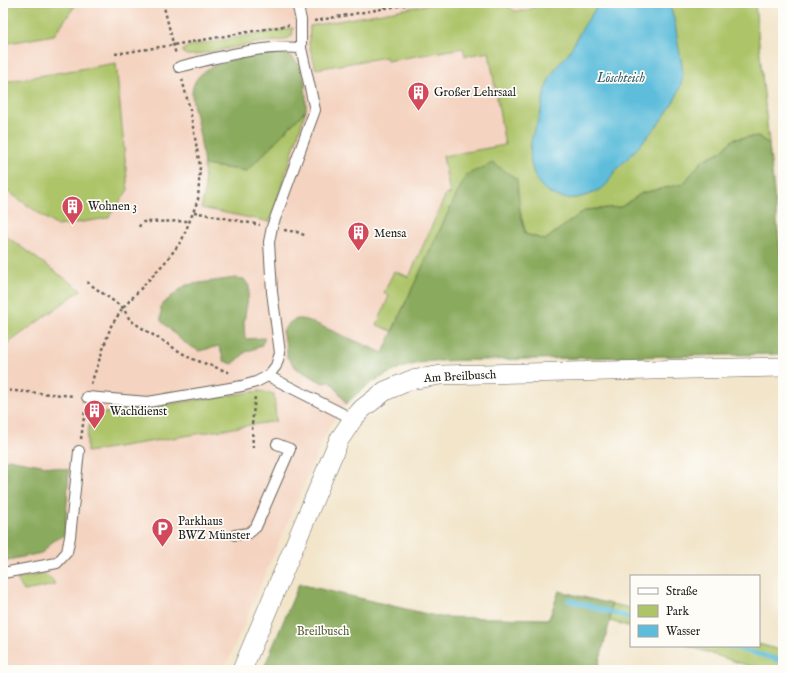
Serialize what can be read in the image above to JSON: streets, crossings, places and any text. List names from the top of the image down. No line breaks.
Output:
{"streets":{"street":["Am Breilbusch"]},"water":["Löschteich"],"parks":["Breilbusch"],"places":{"building":["Großer Lehrsaal","Wohnen 3","Mensa","Wachdienst"],"parking":["Parkhaus BWZ Münster"]},"legend":["Straße","Park","Wasser"]}
